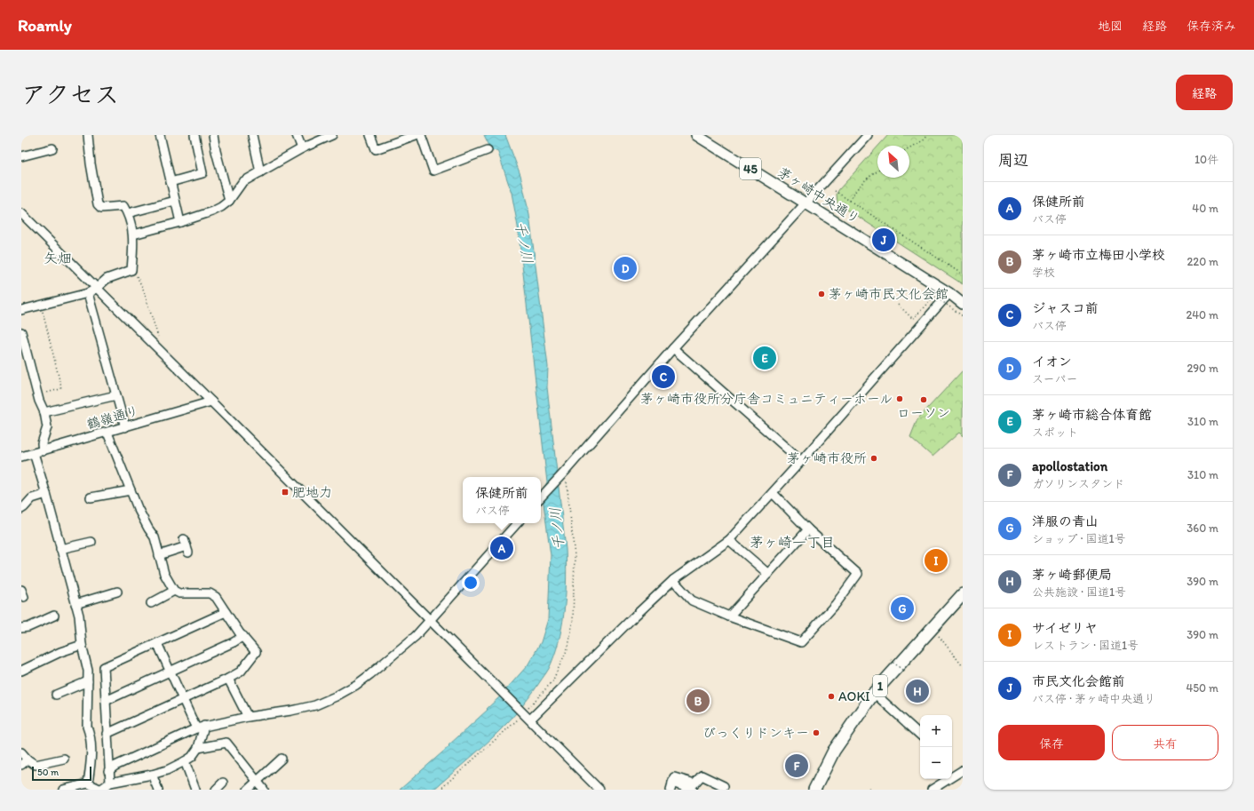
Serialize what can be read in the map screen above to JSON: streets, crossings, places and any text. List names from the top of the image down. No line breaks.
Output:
{"streets":{"highway":["1"],"main road":["45","茅ヶ崎中央通り"],"street":["鶴嶺通り"]},"districts":["矢畑","茅ヶ崎一丁目"],"water":["千ノ川"],"places":{"other":["茅ヶ崎市民文化会館","茅ヶ崎市役所分庁舎コミュニティーホール","ローソン","茅ヶ崎市役所","AOKI","びっくりドンキー"],"transit":["肥地力"]},"scale_bar":"50 m","north":"top left","page":{"header":"Roamly","nav":["地図","経路","保存済み"],"title":"アクセス","buttons":["経路",["保存","共有"]],"heading":["周辺","10件"],"list":[{"mark":"A","name":"保健所前","note":"バス停","value":"40 m"},{"mark":"B","name":"茅ヶ崎市立梅田小学校","note":"学校","value":"220 m"},{"mark":"C","name":"ジャスコ前","note":"バス停","value":"240 m"},{"mark":"D","name":"イオン","note":"スーパー","value":"290 m"},{"mark":"E","name":"茅ヶ崎市総合体育館","note":"スポット","value":"310 m"},{"mark":"F","name":"apollostation","note":"ガソリンスタンド","value":"310 m"},{"mark":"G","name":"洋服の青山","note":"ショップ · 国道1号","value":"360 m"},{"mark":"H","name":"茅ヶ崎郵便局","note":"公共施設 · 国道1号","value":"390 m"},{"mark":"I","name":"サイゼリヤ","note":"レストラン · 国道1号","value":"390 m"},{"mark":"J","name":"市民文化会館前","note":"バス停 · 茅ヶ崎中央通り","value":"450 m"}],"pins":["J","D","E","C","A","I","G","H","B","F"],"popup":["保健所前","バス停"],"map_buttons":["+","−"],"scale":"50 m"}}
